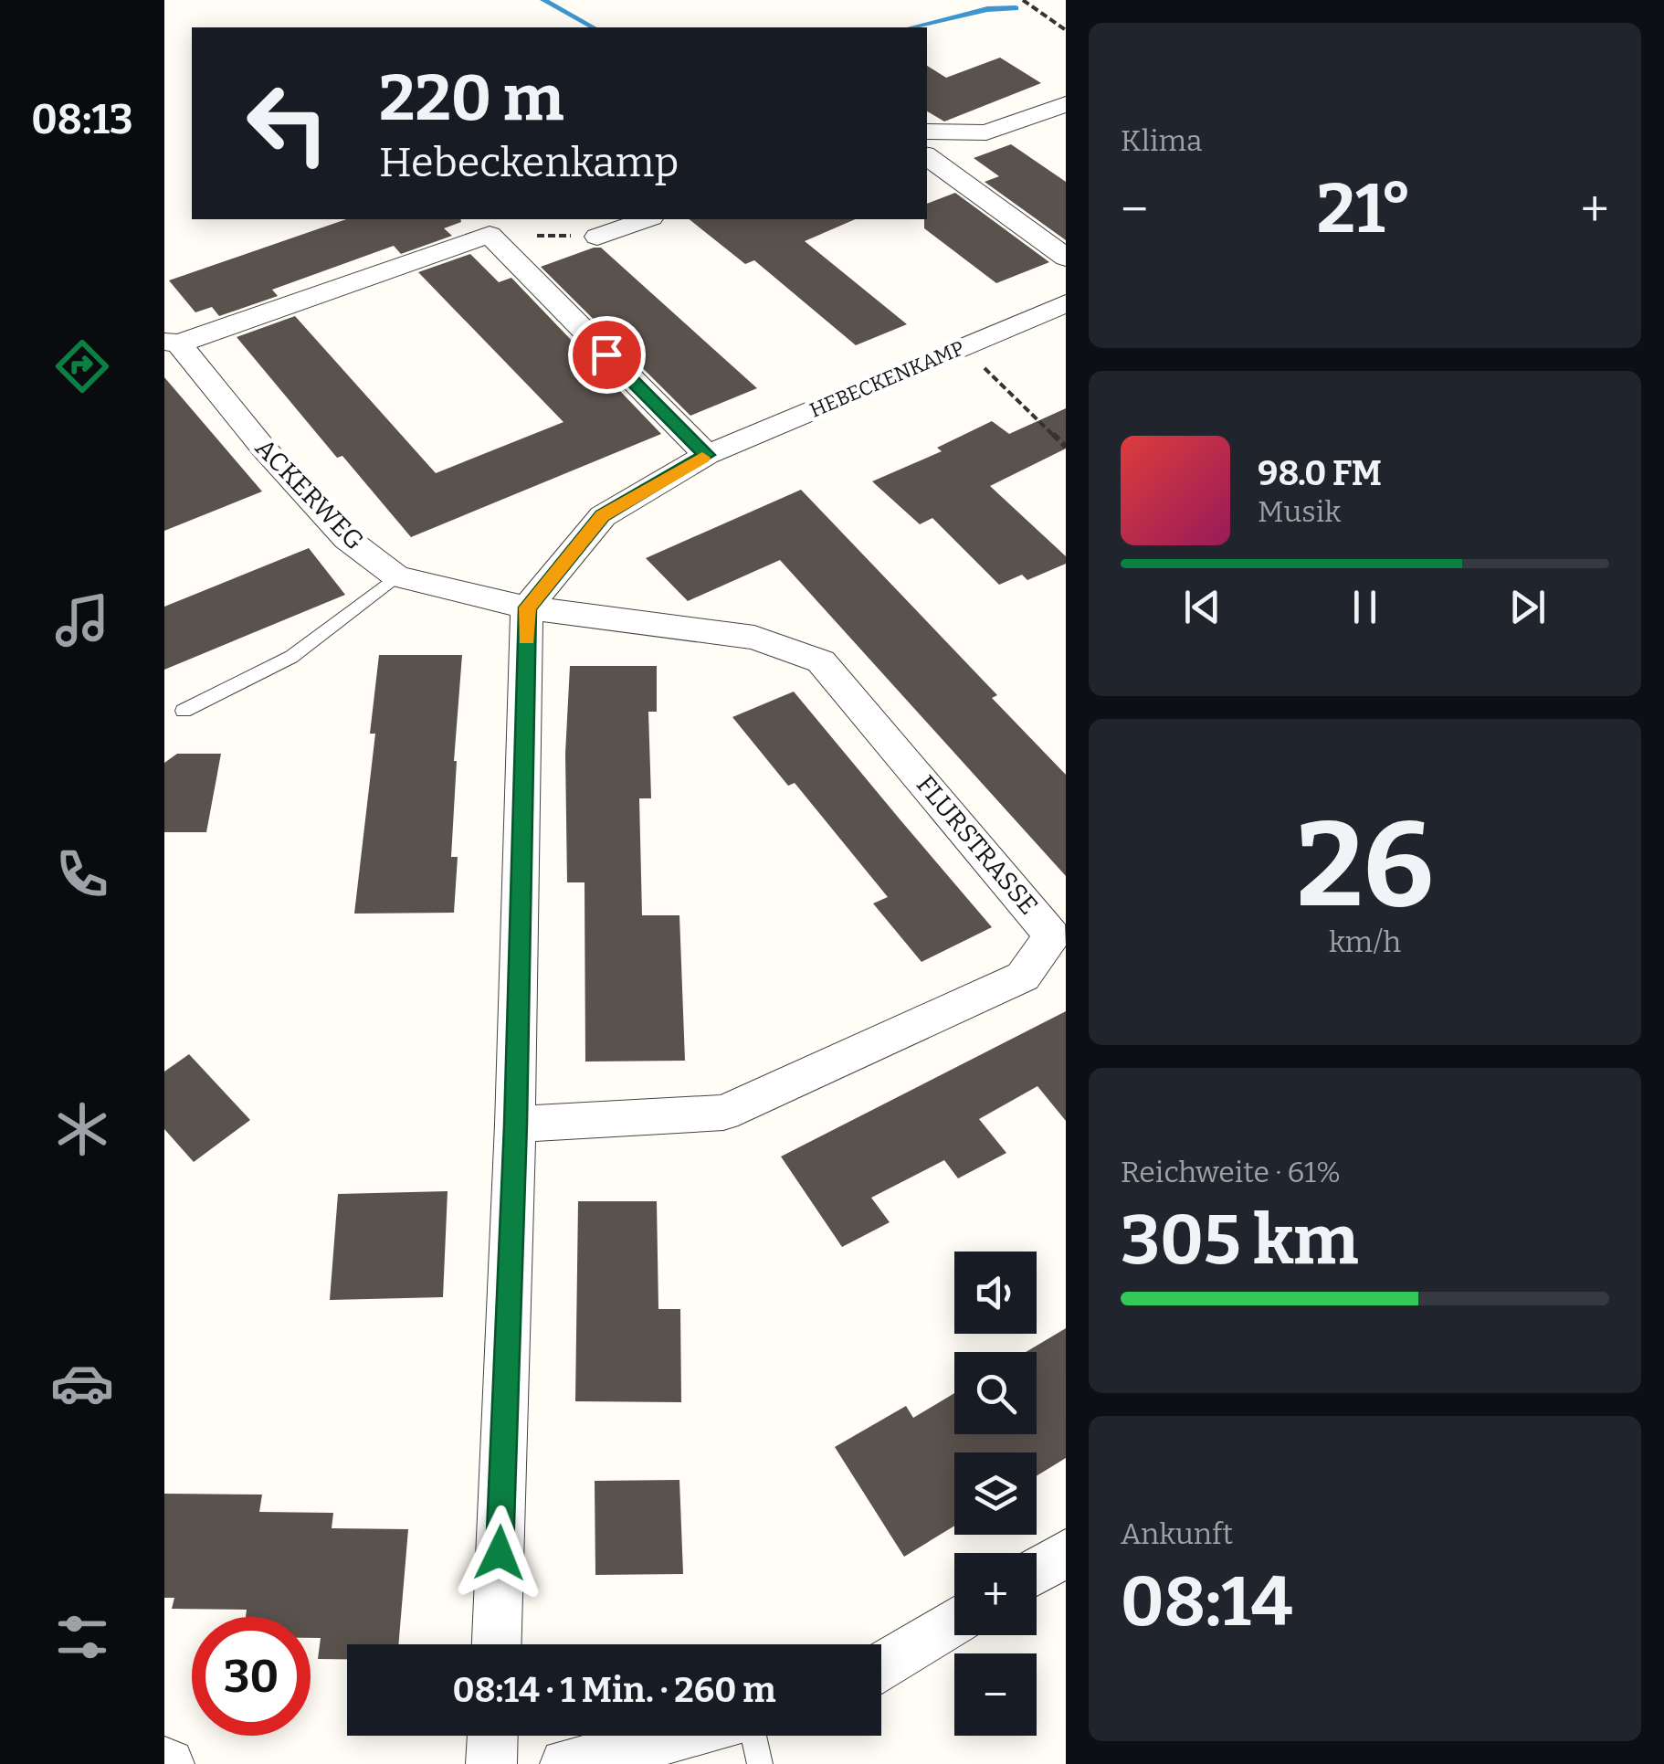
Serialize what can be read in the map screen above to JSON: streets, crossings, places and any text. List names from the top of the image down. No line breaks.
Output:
{"streets":{"street":["HEBECKENKAMP","ACKERWEG","FLURSTRASSE"]},"crossings":[["HEBECKENKAMP","ACKERWEG"],["HEBECKENKAMP","FLURSTRASSE"],["ACKERWEG","FLURSTRASSE"]],"page":{"tabs":"08:13","tile":["Klima",["26","km/h"],["Reichweite · 61%","305 km"],["Ankunft","08:14"]],"turn":["220 m","Hebeckenkamp"],"heat":["−","21°","+"],"song":["98.0 FM","Musik"],"map_buttons":["+","−"],"limit":"30","trip":"08:14 · 1 Min. · 260 m"}}
